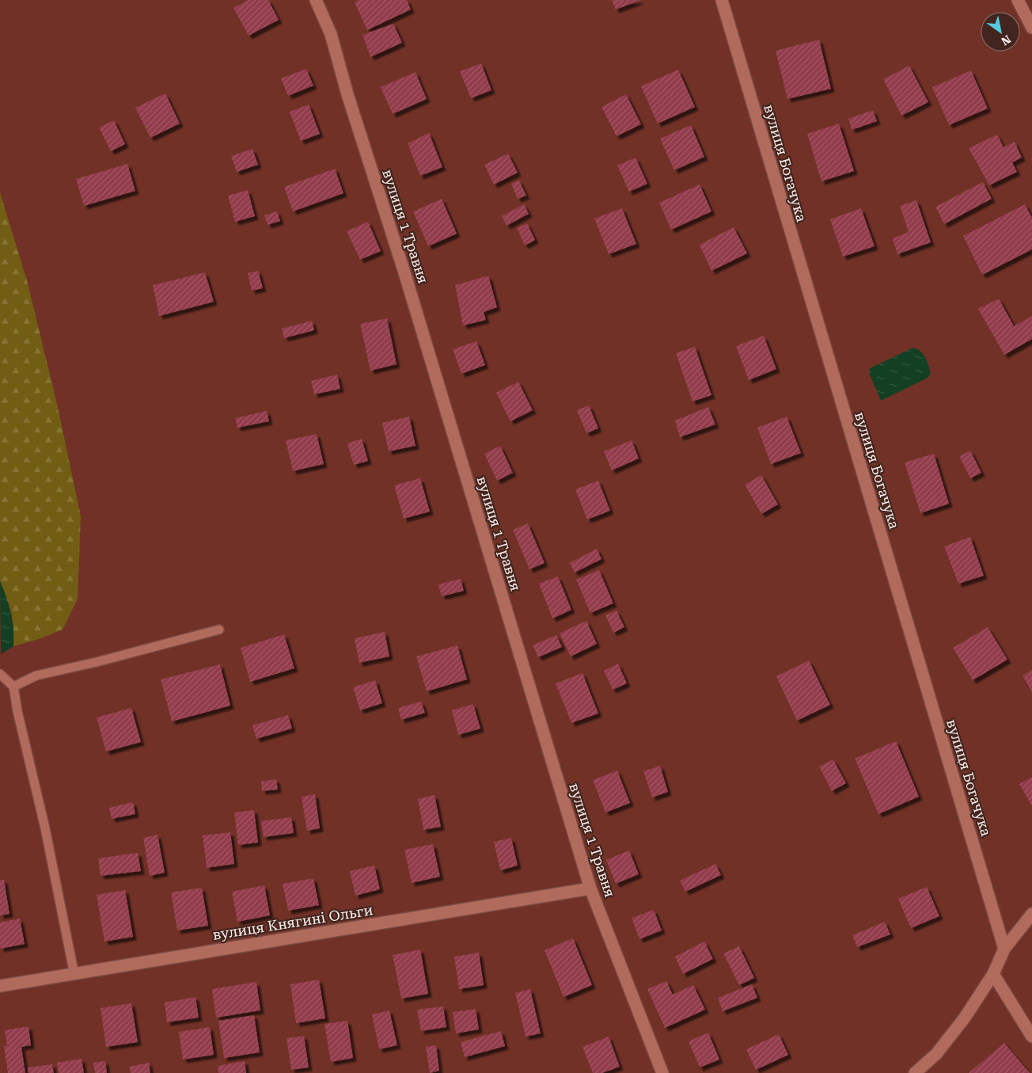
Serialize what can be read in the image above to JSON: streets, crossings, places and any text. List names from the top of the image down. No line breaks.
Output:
{"streets":{"street":["вулиця Богачука","вулиця 1 Травня","вулиця Княгині Ольги"]},"crossings":[["вулиця 1 Травня","вулиця Княгині Ольги"]],"north":"bottom right"}
